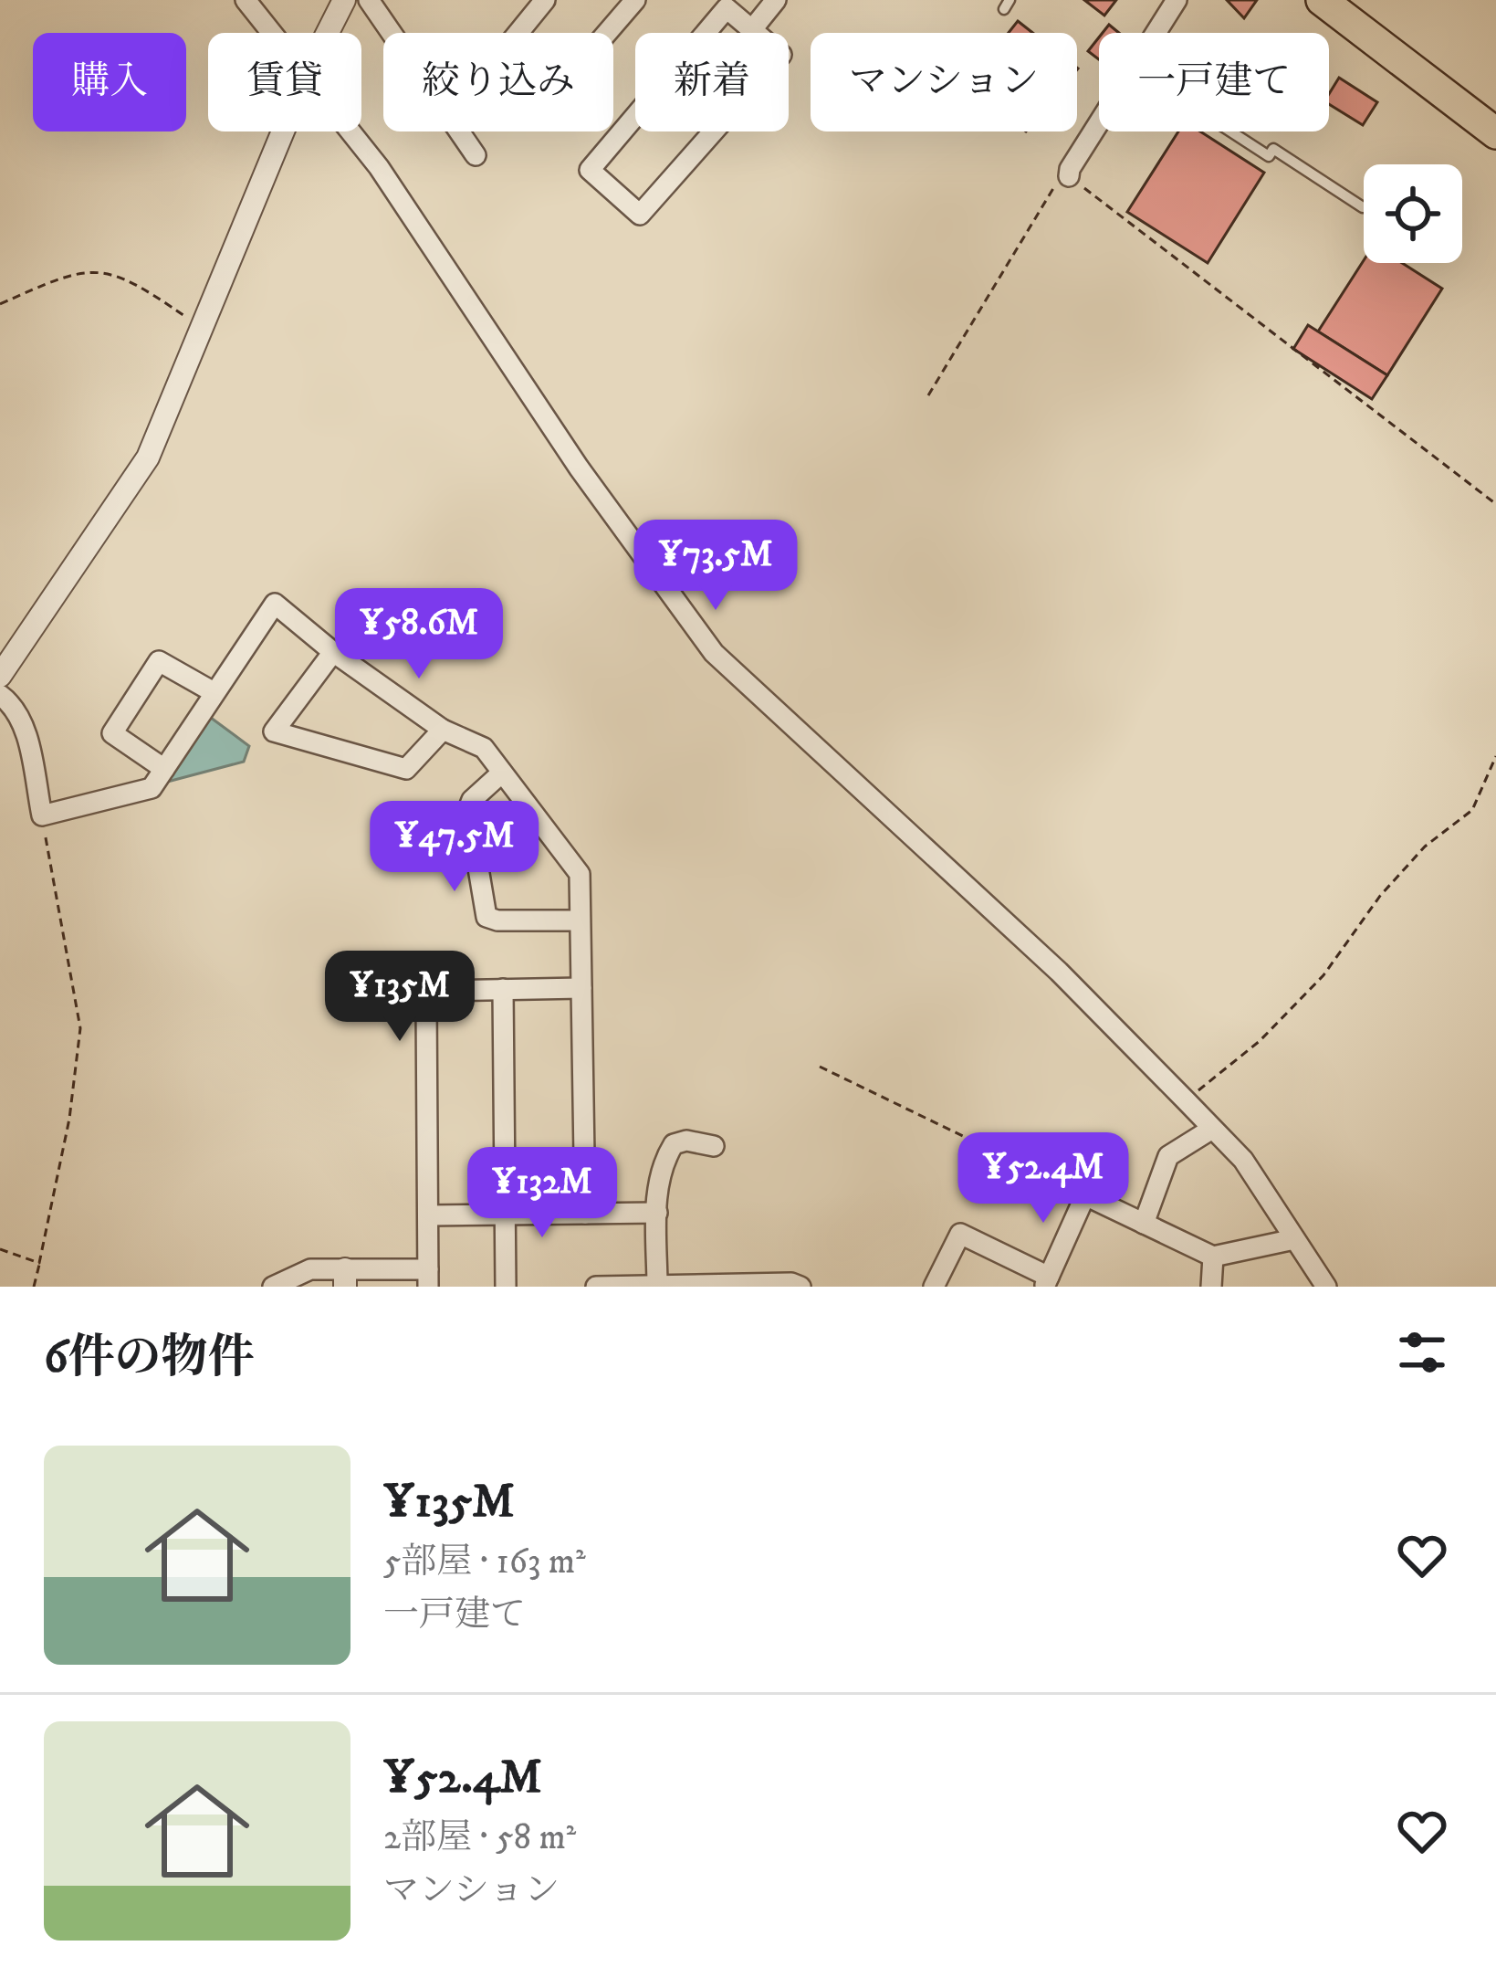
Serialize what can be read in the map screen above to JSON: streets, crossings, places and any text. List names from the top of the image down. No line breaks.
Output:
{"page":{"chip":["購入","賃貸","絞り込み","新着","マンション","一戸建て"],"price":["¥73.5M","¥58.6M","¥47.5M","¥135M","¥52.4M","¥132M"],"heading":"6件の物件","list":[{"name":"¥135M","note":"5部屋 · 163 m² · 一戸建て"},{"name":"¥52.4M","note":"2部屋 · 58 m² · マンション"}]}}
